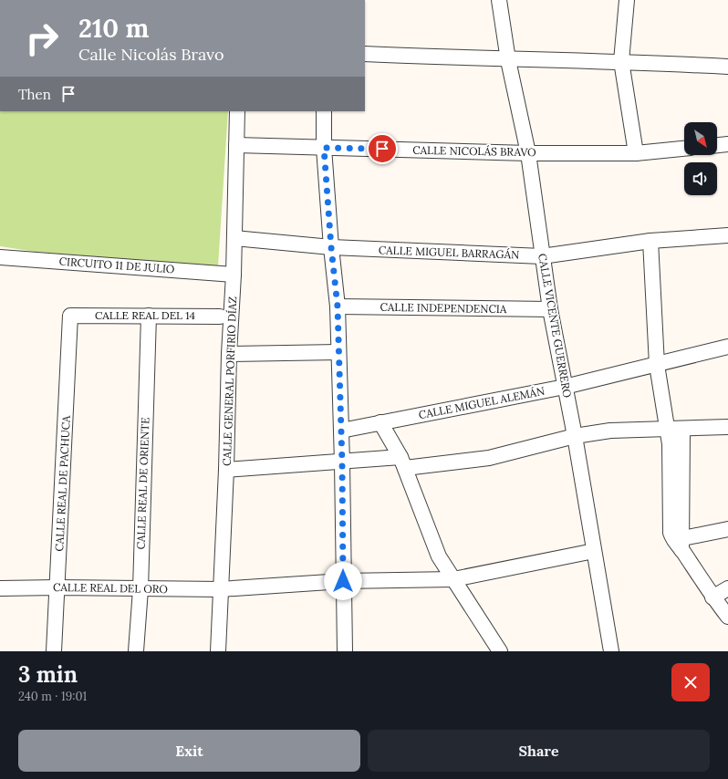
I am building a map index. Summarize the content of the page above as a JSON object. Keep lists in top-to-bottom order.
{
  "streets": {
    "street": [
      "CALLE NICOLÁS BRAVO",
      "CALLE MIGUEL BARRAGÁN",
      "CIRCUITO 11 DE JULIO",
      "CALLE INDEPENDENCIA",
      "CALLE REAL DEL 14",
      "CALLE VICENTE GUERRERO",
      "CALLE GENERAL PORFIRIO DÍAZ",
      "CALLE MIGUEL ALEMÁN",
      "CALLE REAL DE PACHUCA",
      "CALLE REAL DE ORIENTE",
      "CALLE REAL DEL ORO"
    ]
  },
  "crossings": [
    ["CALLE NICOLÁS BRAVO", "CALLE VICENTE GUERRERO"],
    ["CALLE NICOLÁS BRAVO", "CALLE GENERAL PORFIRIO DÍAZ"],
    ["CALLE MIGUEL BARRAGÁN", "CALLE VICENTE GUERRERO"],
    ["CALLE MIGUEL BARRAGÁN", "CALLE GENERAL PORFIRIO DÍAZ"],
    ["CIRCUITO 11 DE JULIO", "CALLE GENERAL PORFIRIO DÍAZ"],
    ["CALLE INDEPENDENCIA", "CALLE VICENTE GUERRERO"],
    ["CALLE REAL DEL 14", "CALLE REAL DE PACHUCA"],
    ["CALLE REAL DEL 14", "CALLE REAL DE ORIENTE"],
    ["CALLE VICENTE GUERRERO", "CALLE MIGUEL ALEMÁN"],
    ["CALLE VICENTE GUERRERO", "CALLE REAL DEL ORO"],
    ["CALLE GENERAL PORFIRIO DÍAZ", "CALLE REAL DEL ORO"],
    ["CALLE REAL DE PACHUCA", "CALLE REAL DEL ORO"],
    ["CALLE REAL DE ORIENTE", "CALLE REAL DEL ORO"]
  ],
  "north": "bottom right",
  "page": {
    "turn": ["210 m", "Calle Nicolás Bravo"],
    "then": "Then",
    "heading": ["3 min", "240 m · 19:01"],
    "buttons": ["Exit", "Share"]
  }
}
